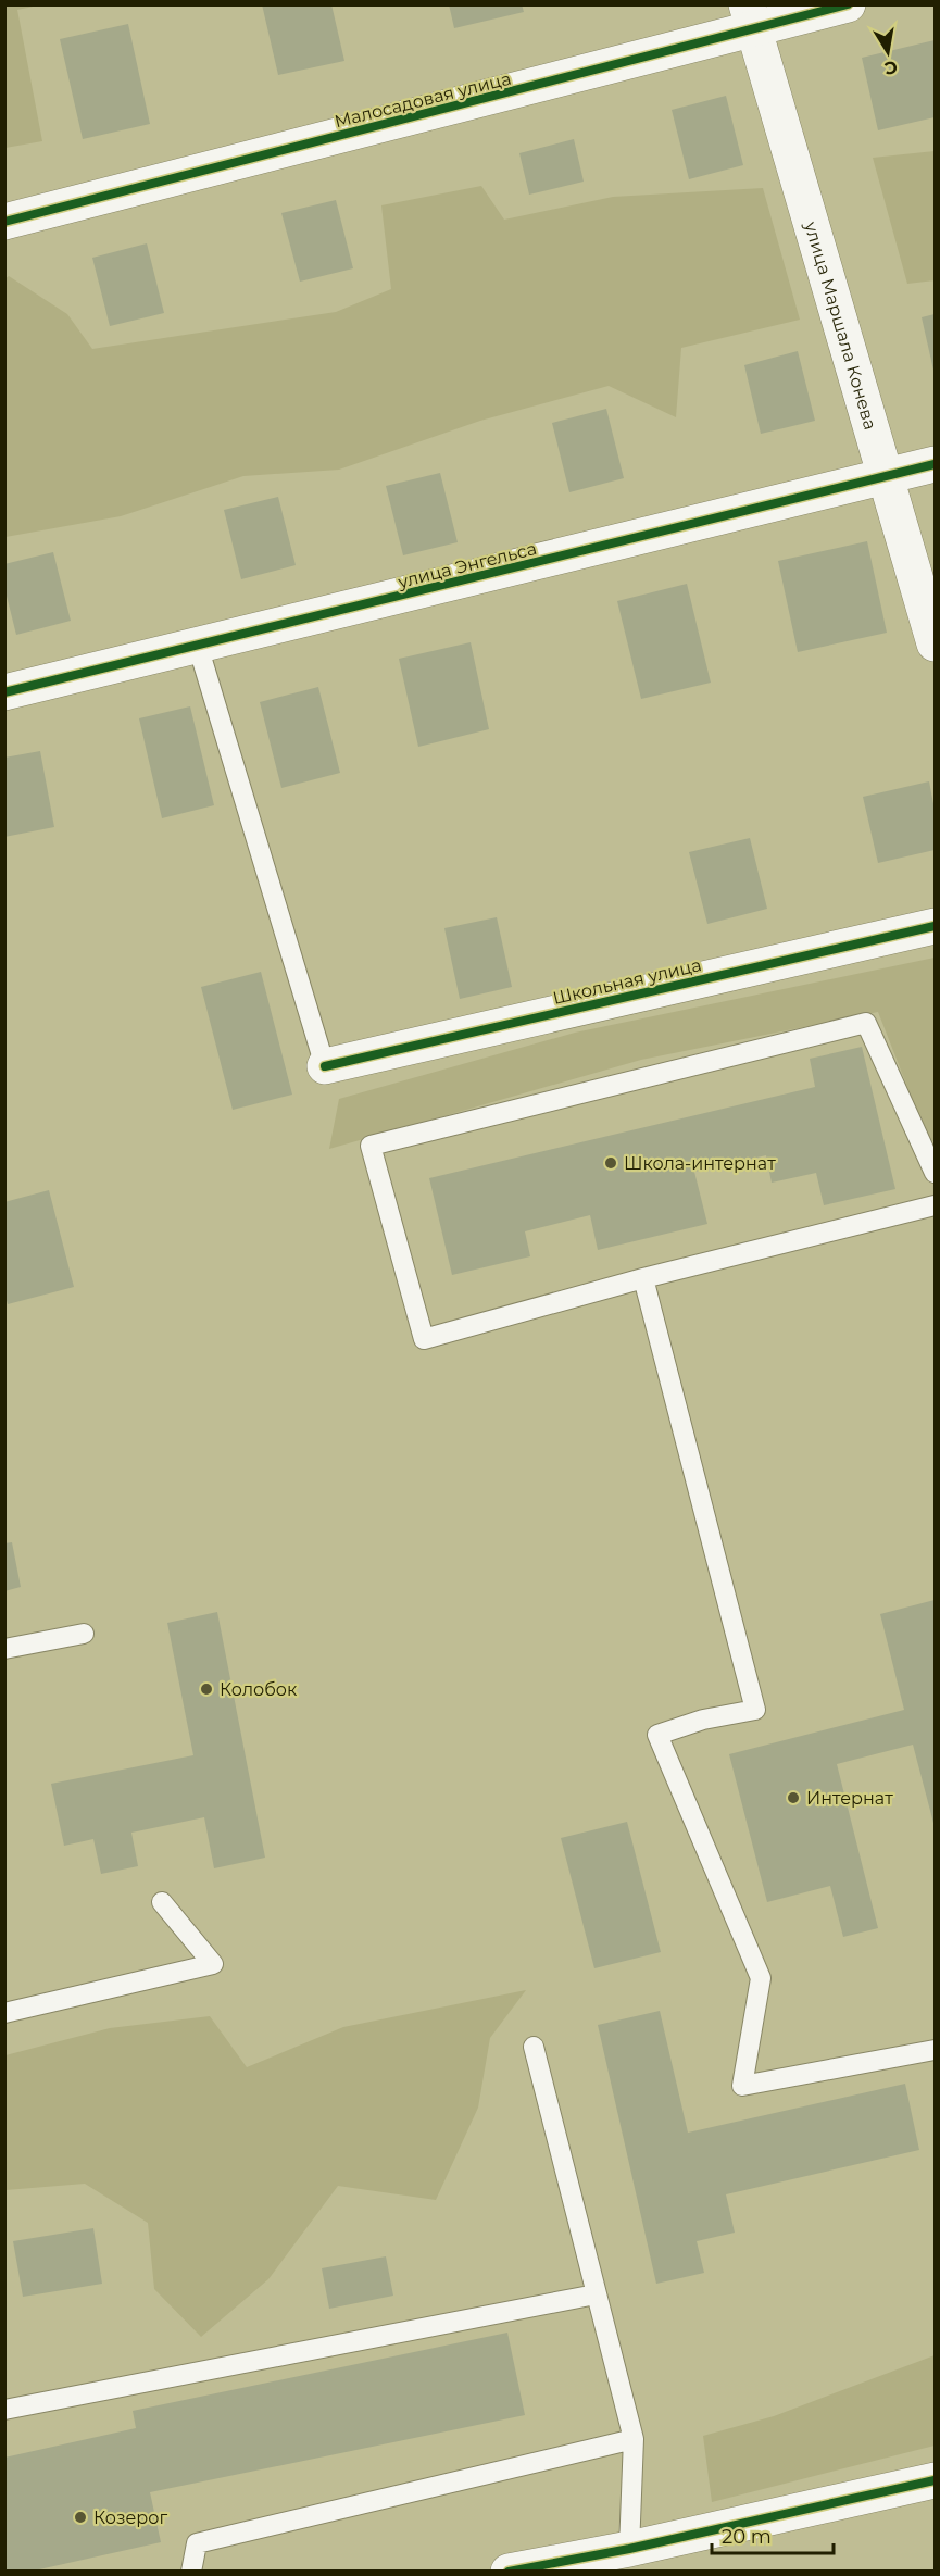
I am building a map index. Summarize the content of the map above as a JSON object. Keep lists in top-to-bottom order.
{
  "streets": {
    "street": [
      "Малосадовая улица",
      "улица Маршала Конева",
      "улица Энгельса",
      "Школьная улица"
    ]
  },
  "crossings": [
    ["Малосадовая улица", "улица Маршала Конева"],
    ["улица Маршала Конева", "улица Энгельса"]
  ],
  "places": [
    "Школа-интернат",
    "Колобок",
    "Интернат",
    "Козерог"
  ],
  "scale_bar": "20 m",
  "north": "bottom"
}
